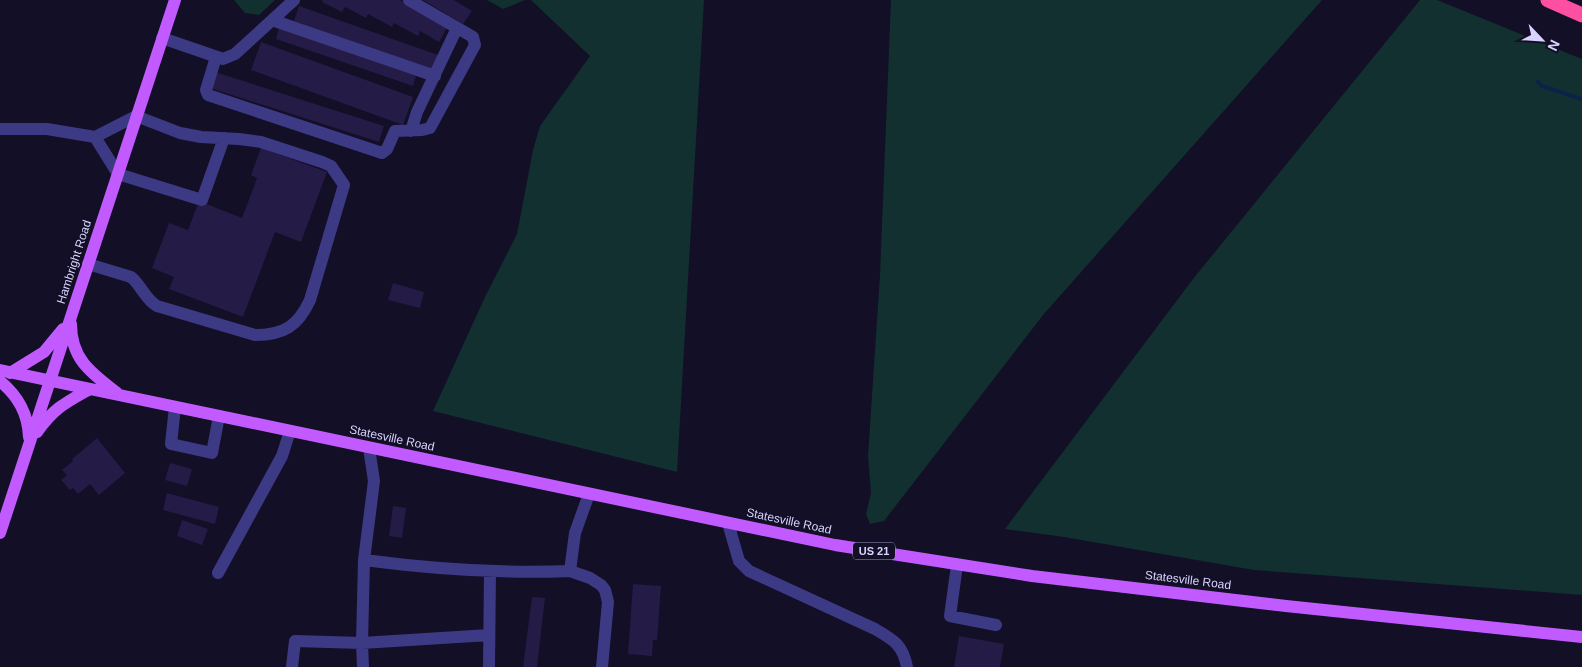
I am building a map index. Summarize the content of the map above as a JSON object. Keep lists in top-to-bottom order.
{
  "streets": {
    "main road": ["Hambright Road", "Statesville Road", "US 21"]
  },
  "crossings": [
    ["Hambright Road", "Statesville Road"]
  ],
  "north": "bottom right"
}
